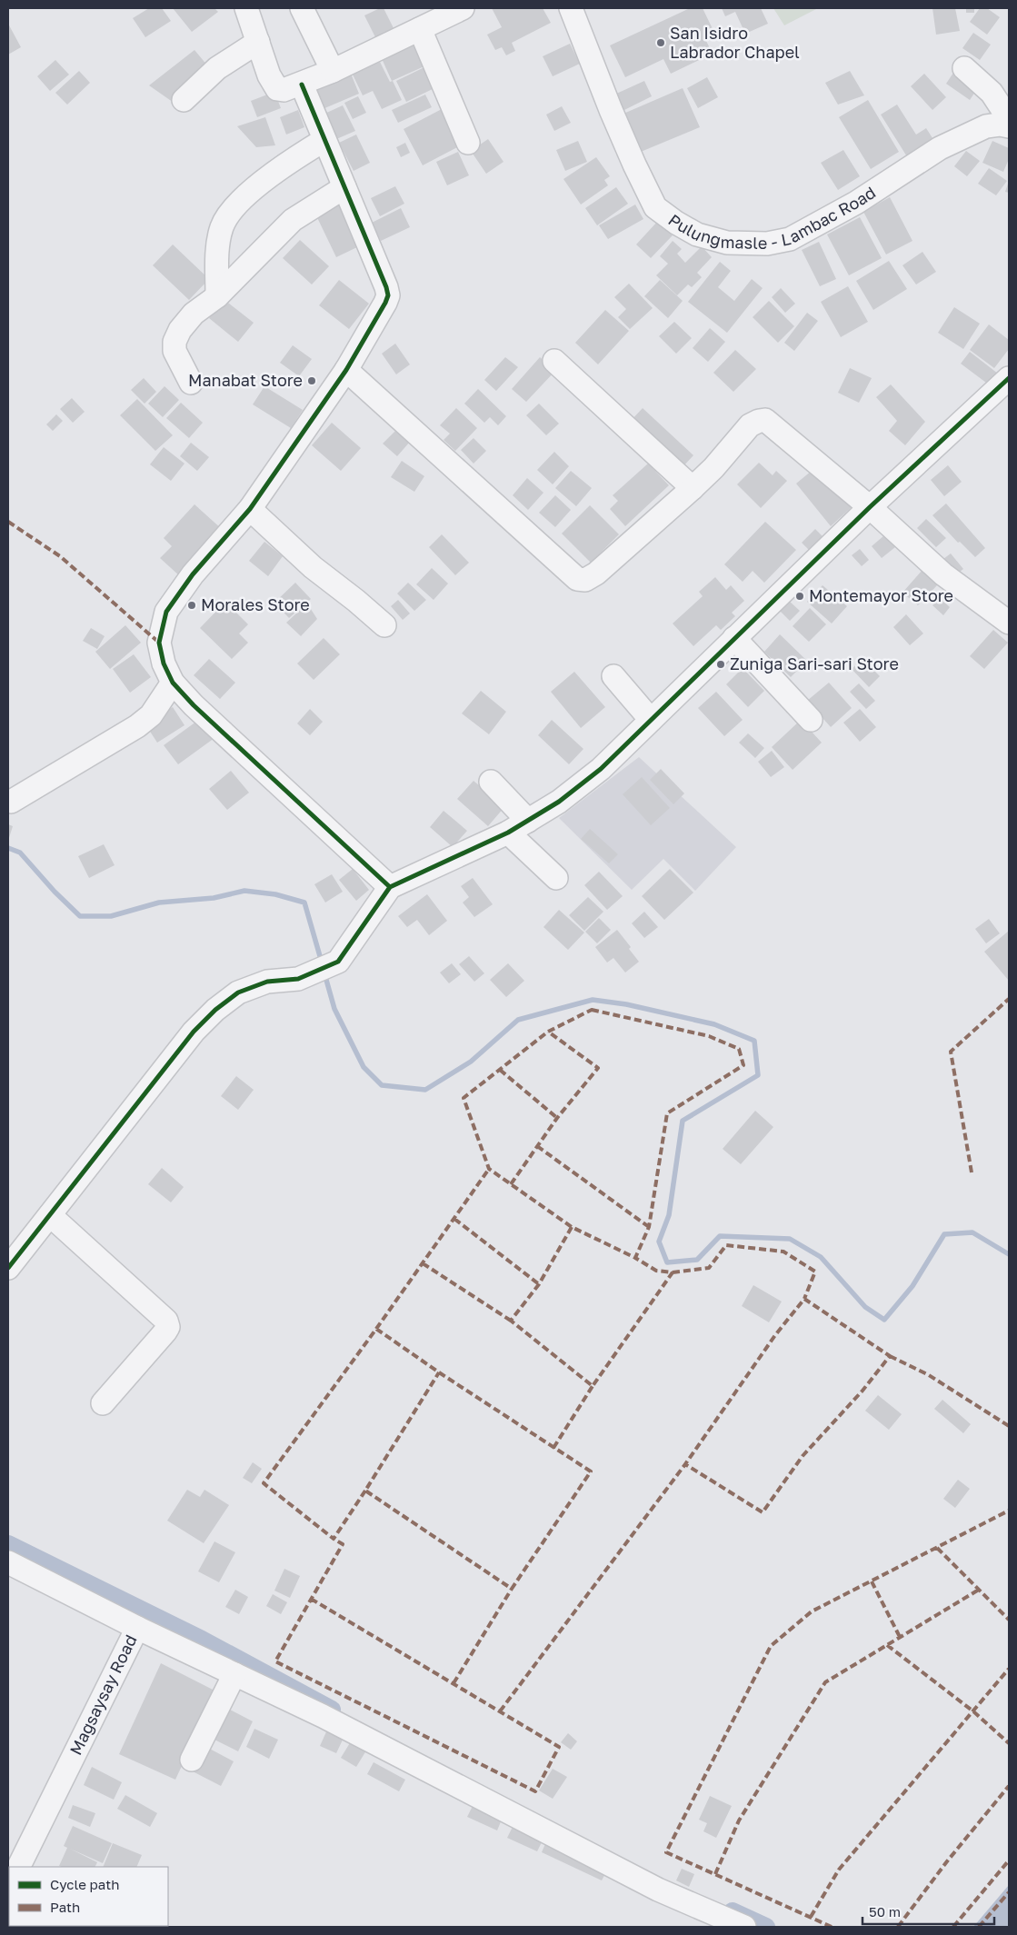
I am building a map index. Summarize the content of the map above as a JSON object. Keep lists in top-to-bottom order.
{
  "streets": {
    "street": ["Pulungmasle - Lambac Road", "Magsaysay Road"]
  },
  "places": [
    "San Isidro Labrador Chapel",
    "Manabat Store",
    "Montemayor Store",
    "Morales Store",
    "Zuniga Sari-sari Store"
  ],
  "legend": ["Cycle path", "Path"],
  "scale_bar": "50 m"
}
